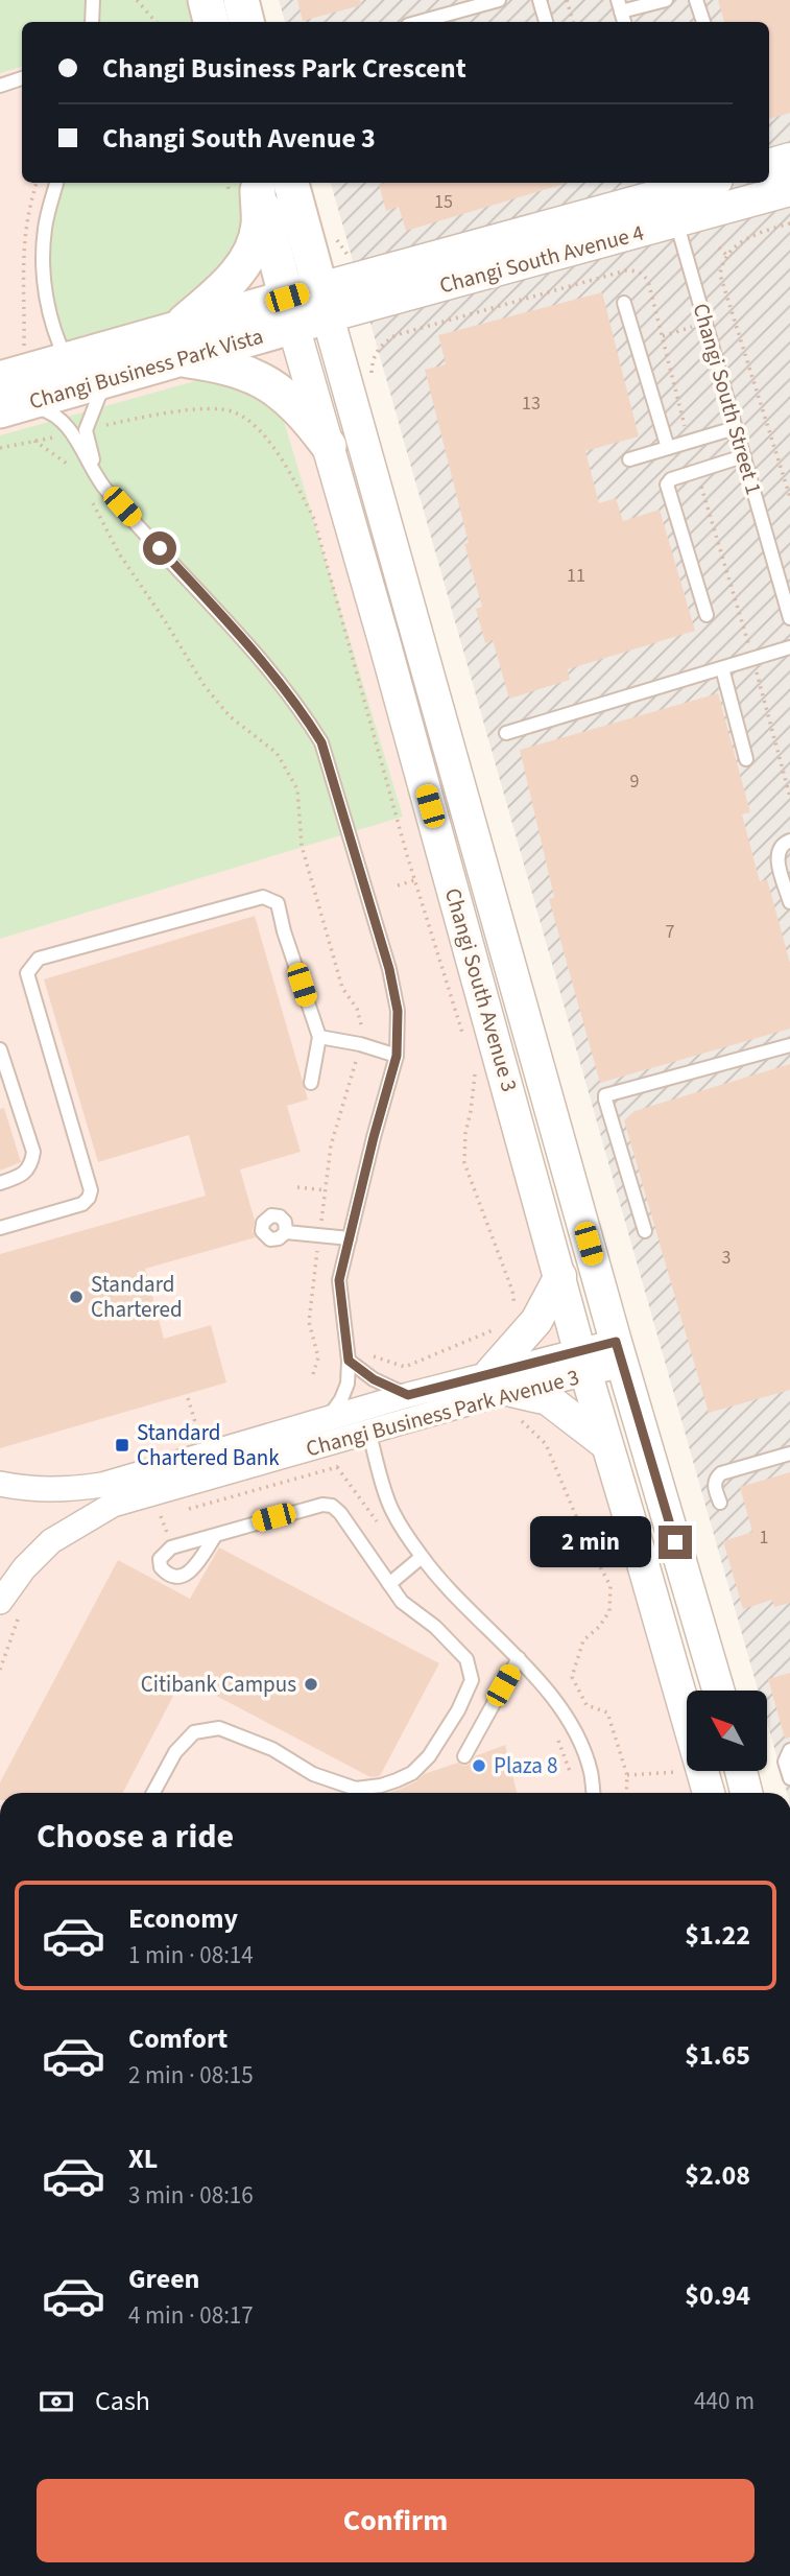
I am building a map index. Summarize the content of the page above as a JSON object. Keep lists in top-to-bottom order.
{
  "streets": {
    "main road": ["Changi South Avenue 4", "Changi Business Park Vista", "Changi South Avenue 3"],
    "street": ["Changi Business Park Avenue 3"],
    "lane": ["Changi South Street 1"]
  },
  "crossings": [
    ["Changi South Avenue 4", "Changi Business Park Vista"],
    ["Changi South Avenue 4", "Changi South Street 1"],
    ["Changi South Avenue 4", "Changi South Avenue 3"],
    ["Changi Business Park Vista", "Changi South Avenue 3"],
    ["Changi South Avenue 3", "Changi Business Park Avenue 3"]
  ],
  "places": {
    "other": ["Standard Chartered", "Citibank Campus", "Plaza 8"],
    "transit": ["Standard Chartered Bank"]
  },
  "house_numbers": [
    "15",
    "13",
    "11",
    "9",
    "7",
    "3",
    "1"
  ],
  "north": "top left",
  "page": {
    "banner": ["Changi Business Park Crescent", "Changi South Avenue 3"],
    "bubble": "2 min",
    "heading": "Choose a ride",
    "list": [
      {
        "name": "Economy",
        "note": "1 min · 08:14",
        "value": "$1.22"
      },
      {
        "name": "Comfort",
        "note": "2 min · 08:15",
        "value": "$1.65"
      },
      {
        "name": "XL",
        "note": "3 min · 08:16",
        "value": "$2.08"
      },
      {
        "name": "Green",
        "note": "4 min · 08:17",
        "value": "$0.94"
      }
    ],
    "pay": ["Cash", "440 m"],
    "buttons": "Confirm"
  }
}
